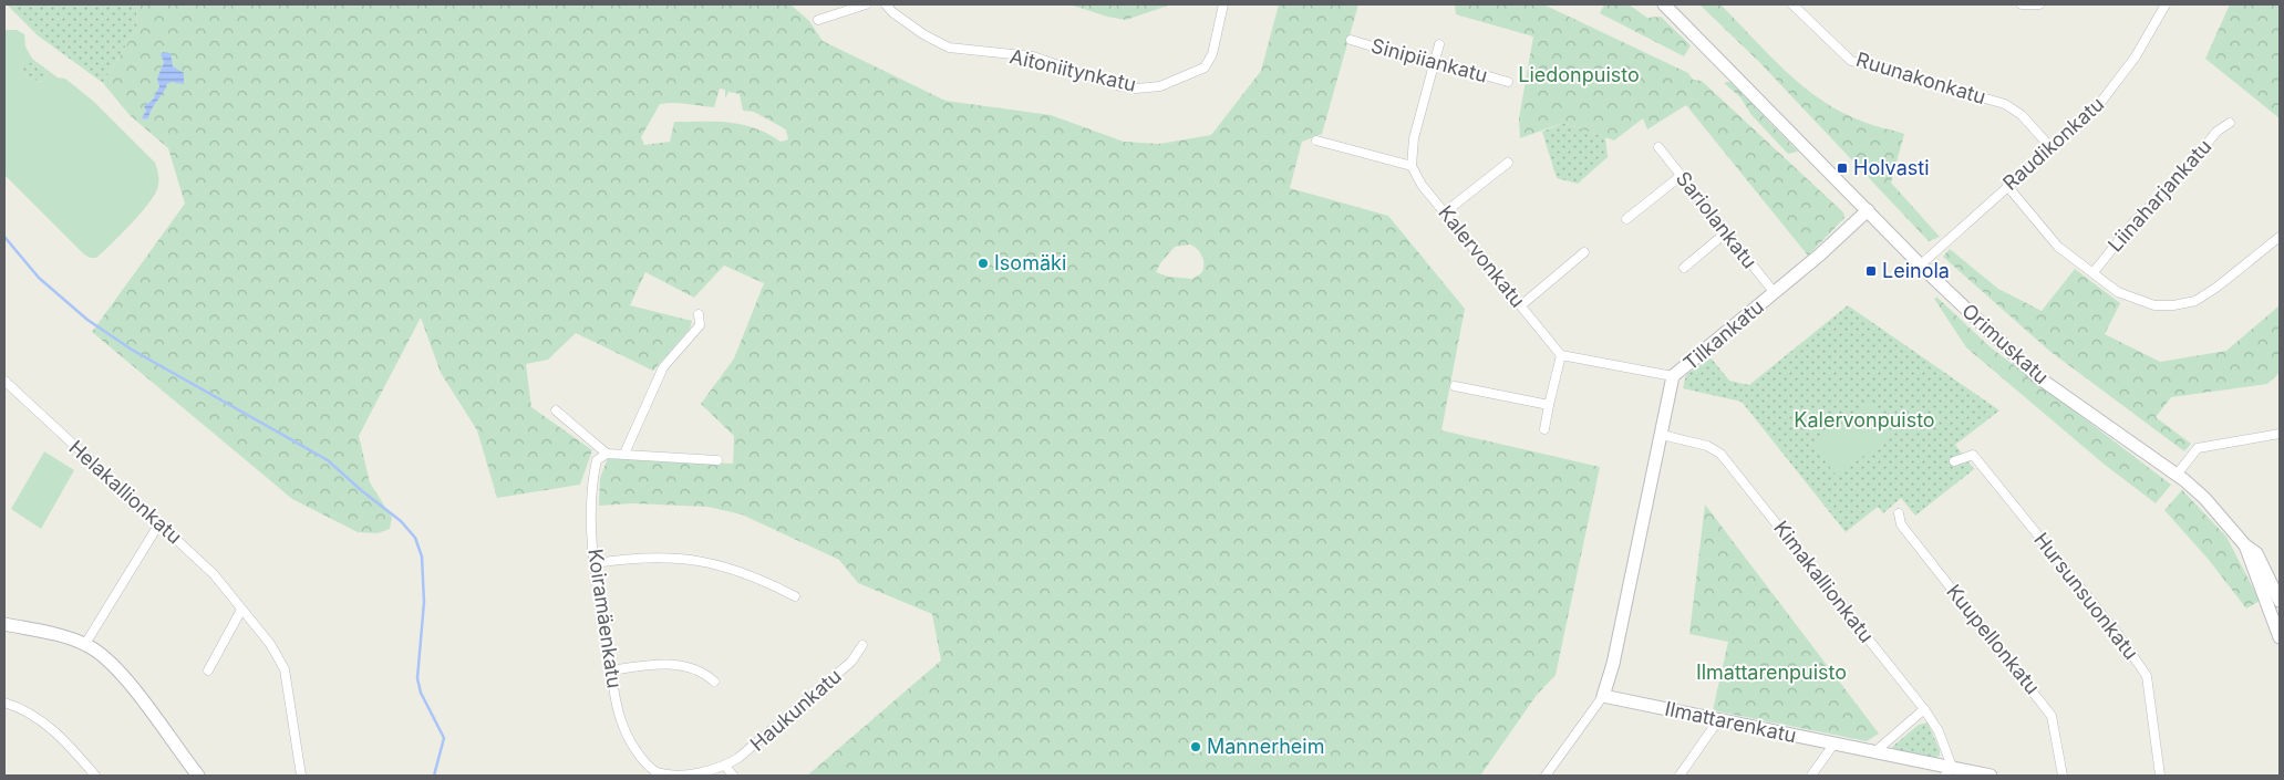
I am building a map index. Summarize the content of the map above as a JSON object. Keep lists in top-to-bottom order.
{
  "streets": {
    "street": [
      "Sinipiiankatu",
      "Aitoniitynkatu",
      "Ruunakonkatu",
      "Raudikonkatu",
      "Liinaharjankatu",
      "Sariolankatu",
      "Kalervonkatu",
      "Tilkankatu",
      "Orimuskatu",
      "Helakallionkatu",
      "Kimakallionkatu",
      "Hursunsuonkatu",
      "Koiramäenkatu",
      "Kuupellonkatu",
      "Haukunkatu",
      "Ilmattarenkatu"
    ]
  },
  "crossings": [
    ["Ruunakonkatu", "Raudikonkatu"],
    ["Raudikonkatu", "Orimuskatu"],
    ["Sariolankatu", "Tilkankatu"],
    ["Tilkankatu", "Orimuskatu"],
    ["Tilkankatu", "Kimakallionkatu"],
    ["Tilkankatu", "Ilmattarenkatu"],
    ["Kimakallionkatu", "Ilmattarenkatu"],
    ["Koiramäenkatu", "Haukunkatu"]
  ],
  "parks": ["Liedonpuisto", "Kalervonpuisto", "Ilmattarenpuisto"],
  "places": {
    "transit": ["Holvasti", "Leinola"],
    "other": ["Isomäki", "Mannerheim"]
  }
}
